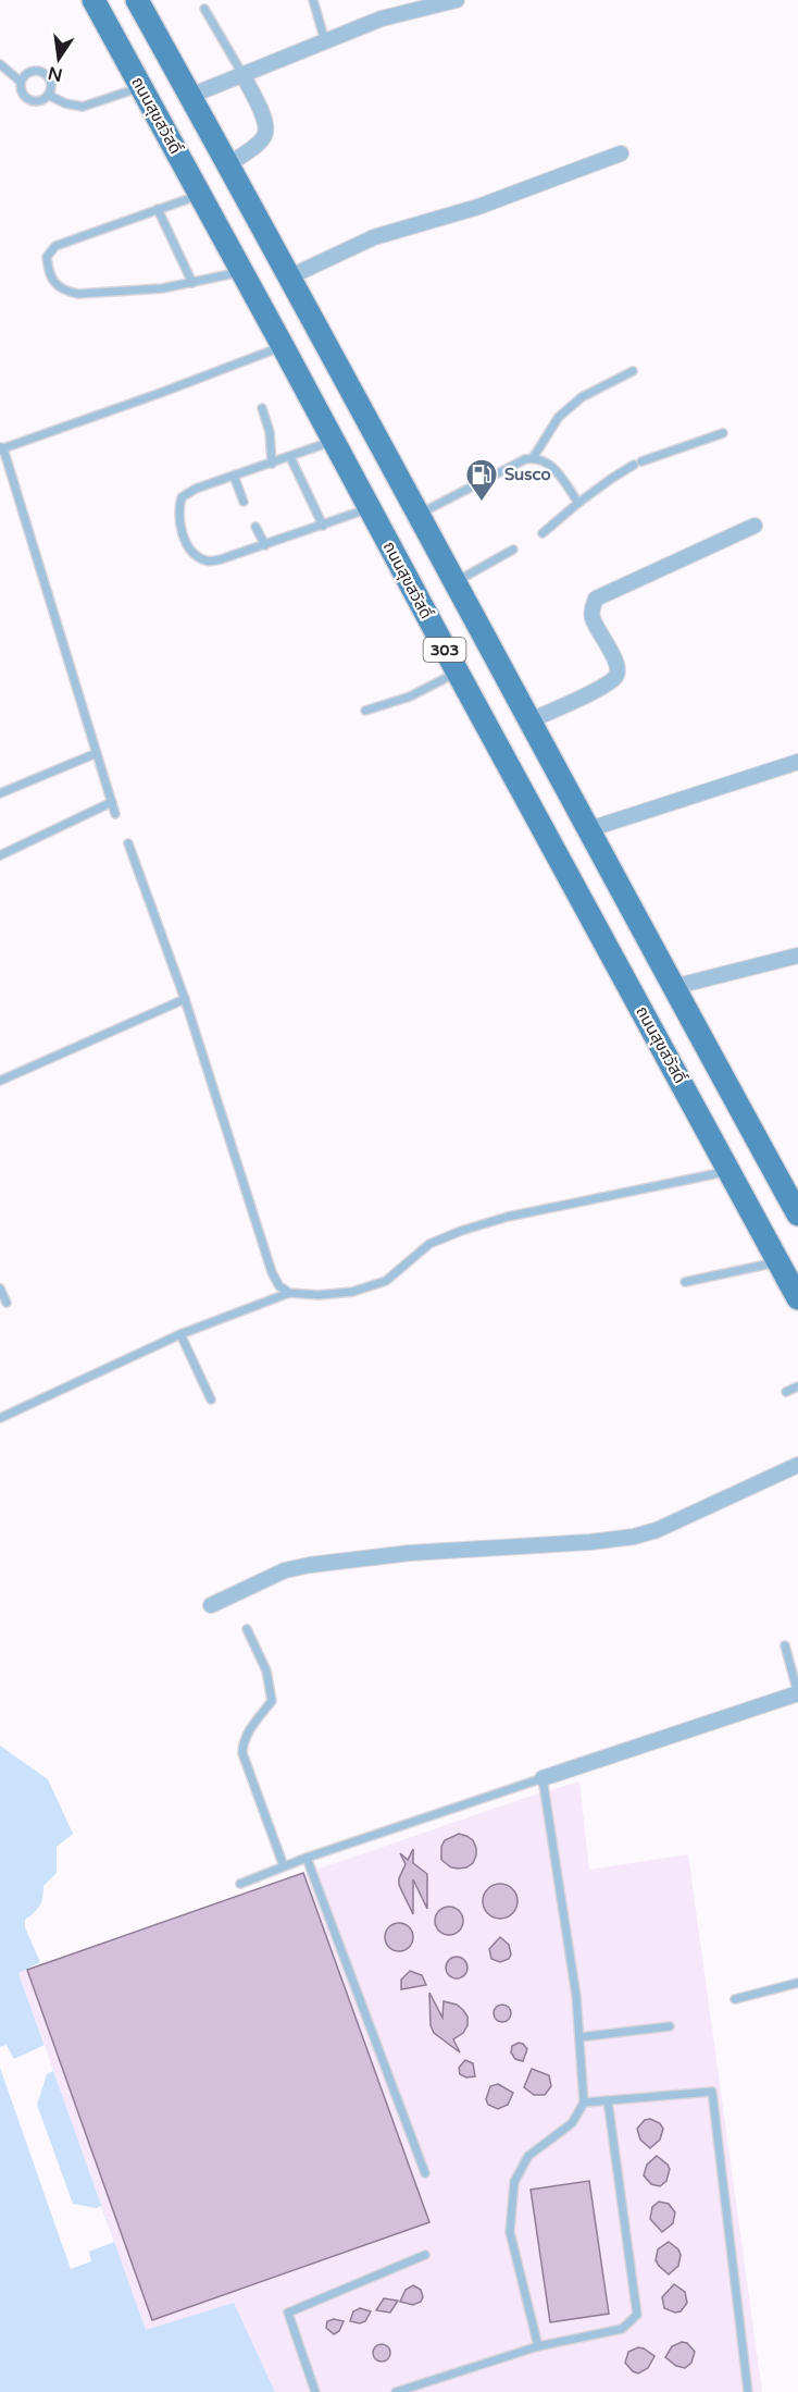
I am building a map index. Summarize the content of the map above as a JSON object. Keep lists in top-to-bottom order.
{
  "streets": {
    "main road": ["ถนนสุขสวัสดิ์", "303"]
  },
  "places": {
    "fuel station": ["Susco"]
  },
  "north": "bottom"
}
